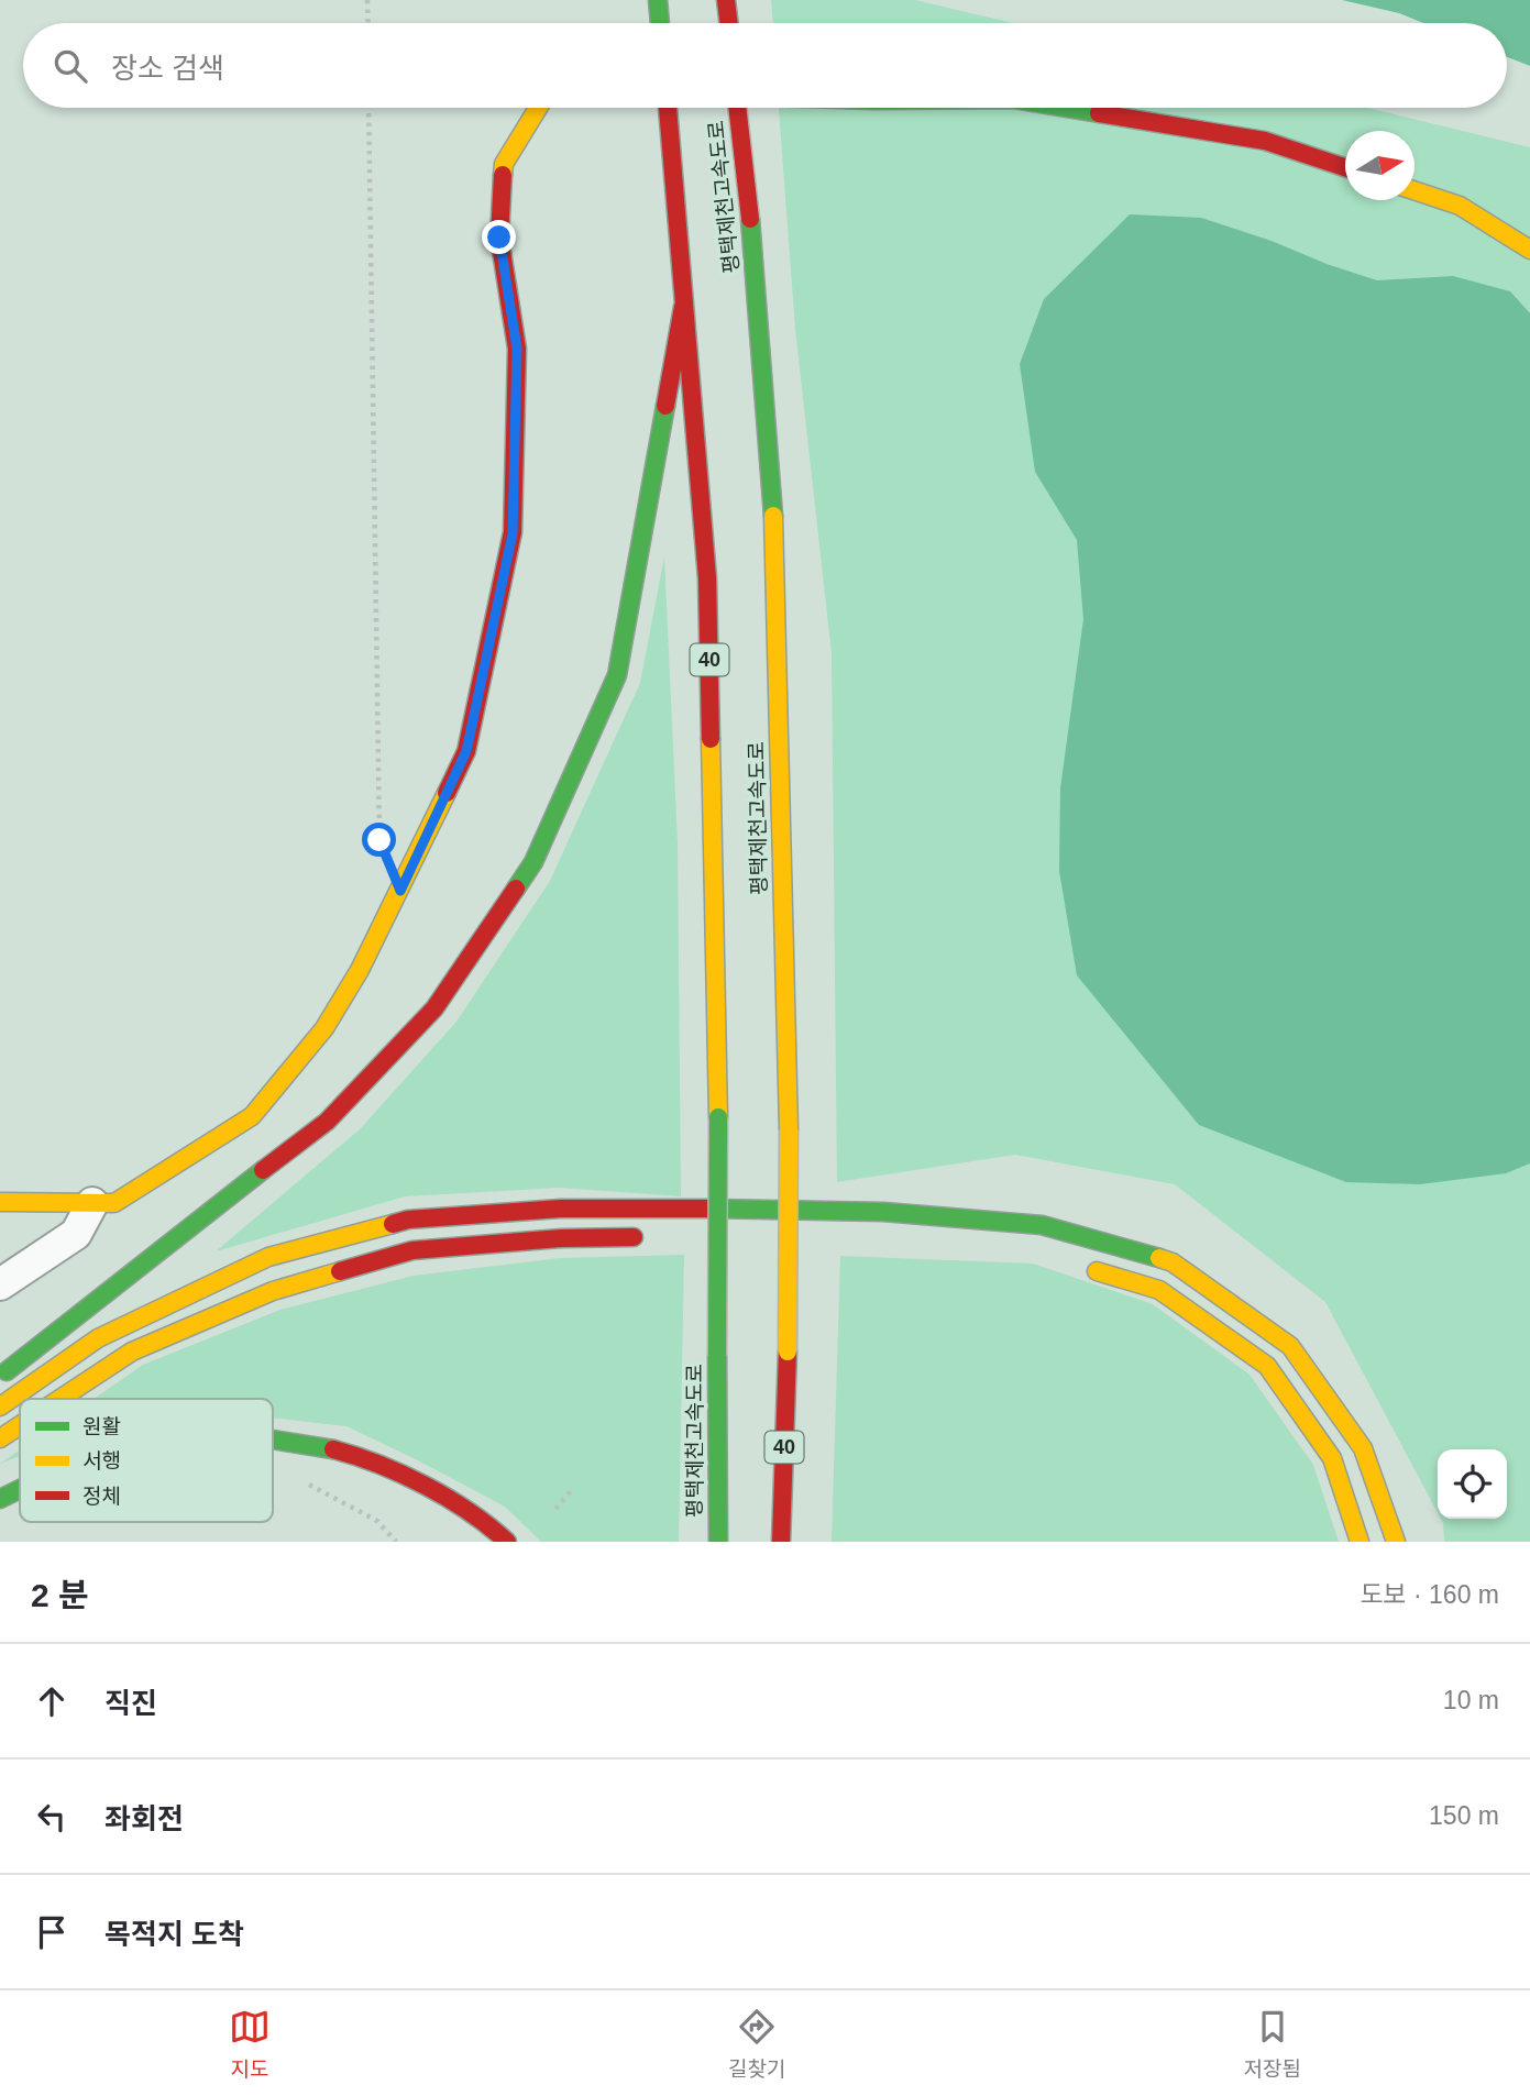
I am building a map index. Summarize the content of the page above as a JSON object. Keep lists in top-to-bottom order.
{
  "streets": {
    "main road": ["평택제천고속도로", "40"]
  },
  "legend": ["원활", "서행", "정체"],
  "north": "right",
  "page": {
    "search": "장소 검색",
    "heading": ["2 분", "도보 · 160 m"],
    "list": [
      ["직진", "10 m"],
      ["좌회전", "150 m"],
      "목적지 도착"
    ],
    "nav": ["지도", "길찾기", "저장됨"]
  }
}
